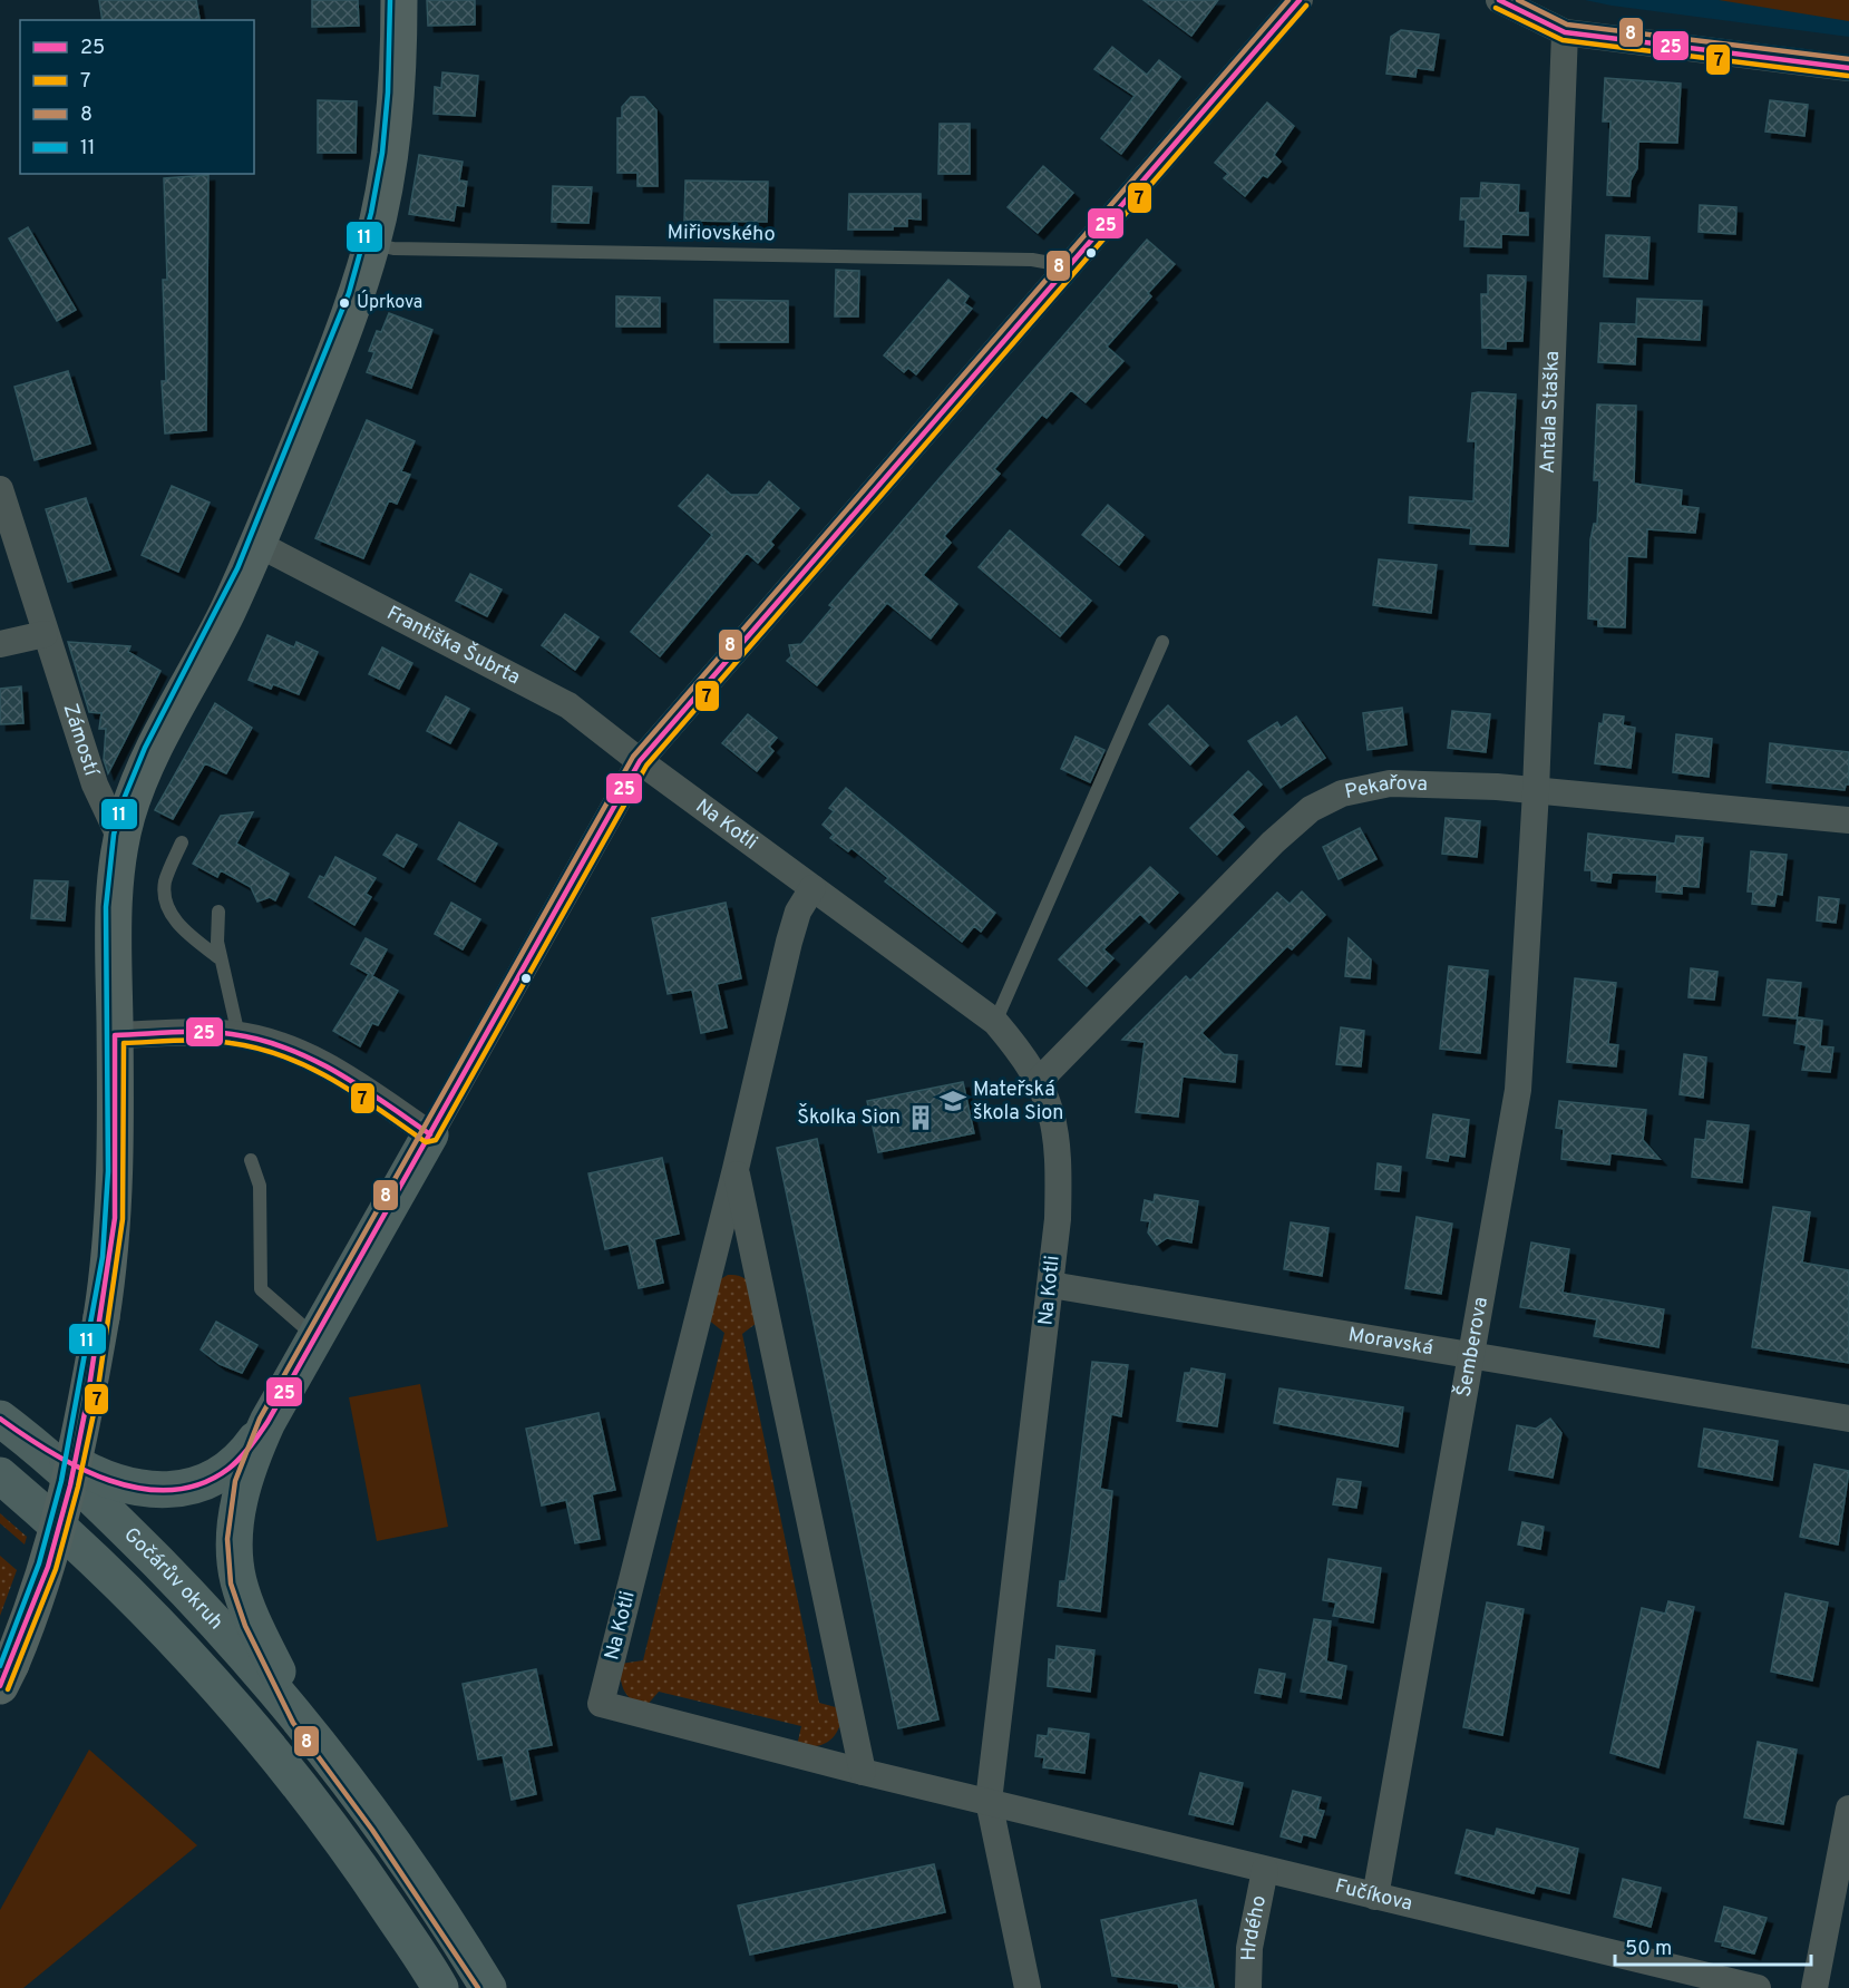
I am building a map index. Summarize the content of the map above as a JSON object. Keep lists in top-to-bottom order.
{
  "streets": {
    "main road": ["Gočárův okruh"],
    "street": [
      "Antala Staška",
      "Františka Šubrta",
      "Zámostí",
      "Pekařova",
      "Na Kotli",
      "Moravská",
      "Šemberova",
      "Fučíkova",
      "Hrdého"
    ],
    "lane": ["Miřiovského"]
  },
  "crossings": [
    ["Antala Staška", "Pekařova"],
    ["Antala Staška", "Šemberova"],
    ["Františka Šubrta", "Na Kotli"],
    ["Pekařova", "Na Kotli"],
    ["Pekařova", "Šemberova"],
    ["Na Kotli", "Moravská"],
    ["Na Kotli", "Fučíkova"],
    ["Moravská", "Šemberova"],
    ["Šemberova", "Fučíkova"],
    ["Fučíkova", "Hrdého"]
  ],
  "places": {
    "other": ["Úprkova"],
    "school or university": ["Mateřská škola Sion"],
    "building": ["Školka Sion"]
  },
  "lines": [
    "transit line 25",
    "transit line 8",
    "transit line 11",
    "transit line 7"
  ],
  "legend": [
    "25",
    "7",
    "8",
    "11"
  ],
  "scale_bar": "50 m"
}
